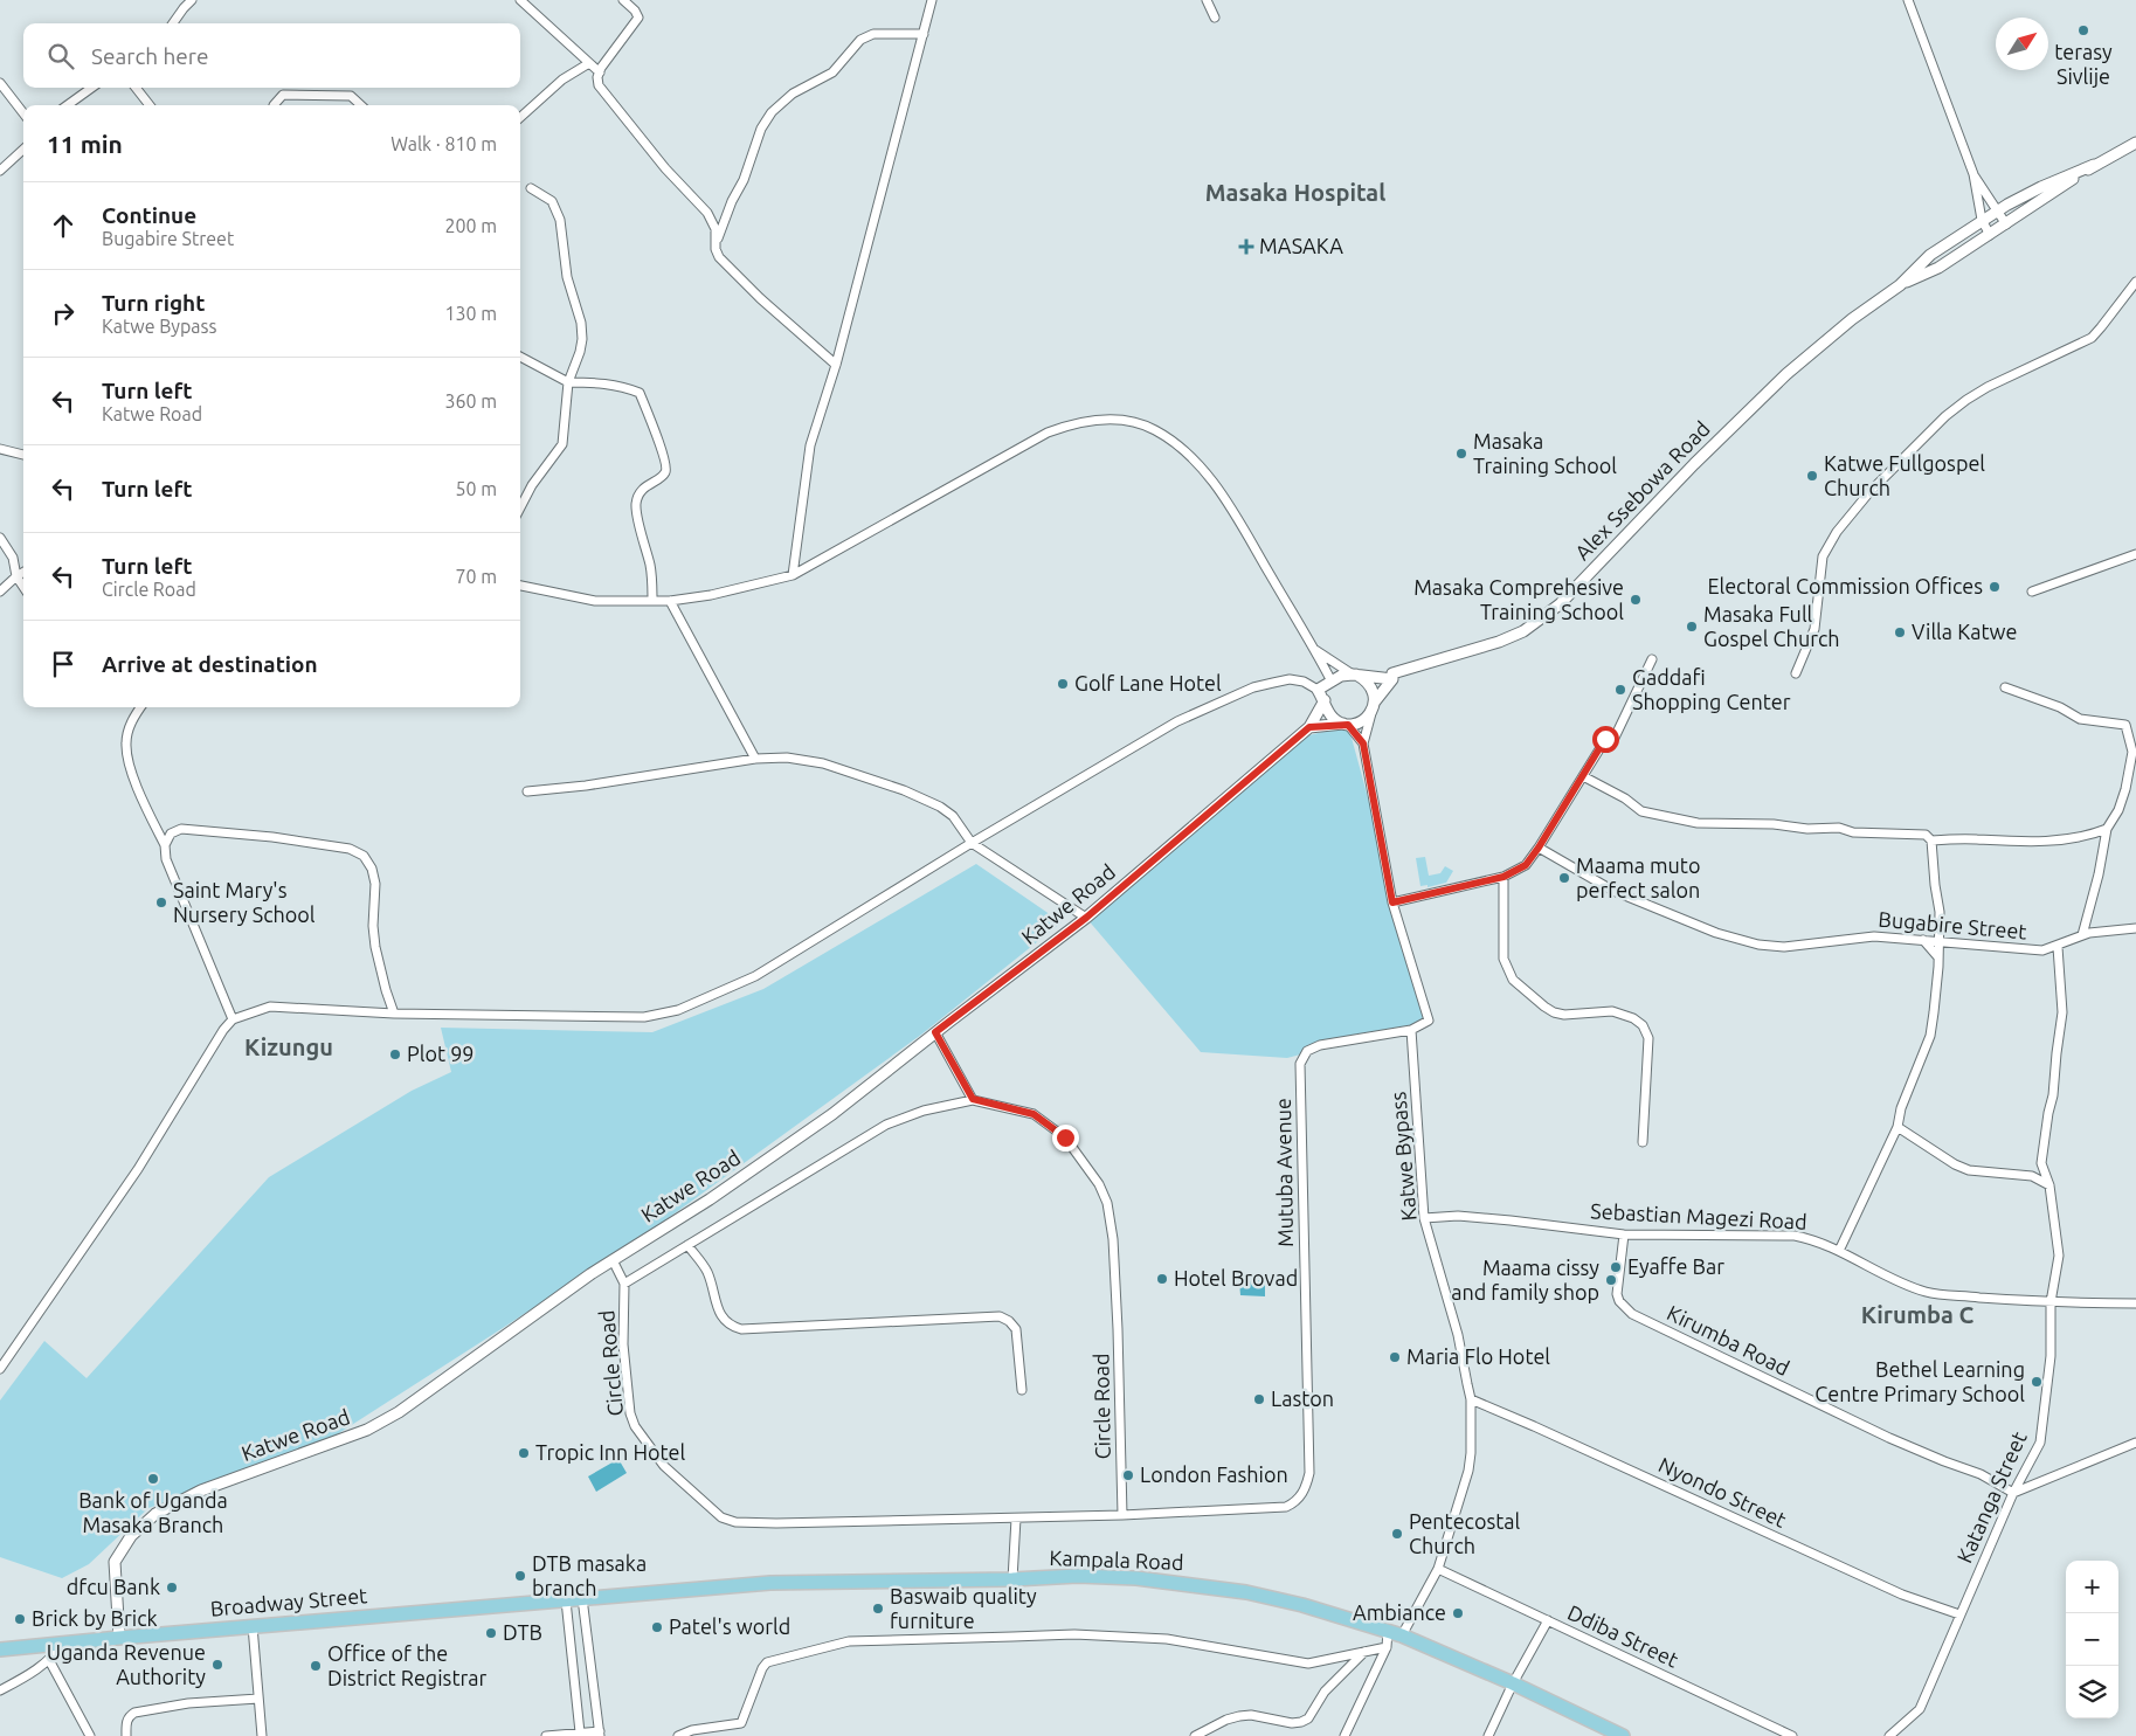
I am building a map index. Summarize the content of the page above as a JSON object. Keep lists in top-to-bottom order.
{
  "streets": {
    "main road": ["Kampala Road", "Broadway Street"],
    "street": [
      "Alex Ssebowa Road",
      "Katwe Road",
      "Bugabire Street",
      "Katwe Bypass",
      "Mutuba Avenue",
      "Sebastian Magezi Road",
      "Kirumba Road",
      "Circle Road",
      "Nyondo Street",
      "Katanga Street",
      "Ddiba Street"
    ]
  },
  "crossings": [
    ["Katwe Road", "Circle Road"],
    ["Katwe Road", "Broadway Street"],
    ["Bugabire Street", "Katanga Street"],
    ["Katwe Bypass", "Mutuba Avenue"],
    ["Katwe Bypass", "Sebastian Magezi Road"],
    ["Katwe Bypass", "Nyondo Street"],
    ["Katwe Bypass", "Kampala Road"],
    ["Katwe Bypass", "Ddiba Street"],
    ["Mutuba Avenue", "Circle Road"],
    ["Sebastian Magezi Road", "Kirumba Road"],
    ["Sebastian Magezi Road", "Katanga Street"],
    ["Kirumba Road", "Katanga Street"],
    ["Nyondo Street", "Katanga Street"],
    ["Kampala Road", "Broadway Street"]
  ],
  "districts": ["Masaka Hospital", "Kizungu", "Kirumba C"],
  "places": {
    "other": [
      "terasy Sivlije",
      "Masaka Training School",
      "Katwe Fullgospel Church",
      "Electoral Commission Offices",
      "Masaka Comprehesive Training School",
      "Masaka Full Gospel Church",
      "Villa Katwe",
      "Golf Lane Hotel",
      "Gaddafi Shopping Center",
      "Maama muto perfect salon",
      "Saint Mary's Nursery School",
      "Plot 99",
      "Eyaffe Bar",
      "Hotel Brovad",
      "Maama cissy and family shop",
      "Maria Flo Hotel",
      "Bethel Learning Centre Primary School",
      "Laston",
      "Tropic Inn Hotel",
      "London Fashion",
      "Bank of Uganda Masaka Branch",
      "Pentecostal Church",
      "DTB masaka branch",
      "dfcu Bank",
      "Baswaib quality furniture",
      "Ambiance",
      "Brick by Brick",
      "Patel's world",
      "DTB",
      "Uganda Revenue Authority",
      "Office of the District Registrar"
    ],
    "health": ["MASAKA"]
  },
  "north": "top right",
  "page": {
    "search": "Search here",
    "heading": ["11 min", "Walk · 810 m"],
    "list": [
      ["Continue", "Bugabire Street", "200 m"],
      ["Turn right", "Katwe Bypass", "130 m"],
      ["Turn left", "Katwe Road", "360 m"],
      ["Turn left", "50 m"],
      ["Turn left", "Circle Road", "70 m"],
      "Arrive at destination"
    ],
    "map_buttons": ["+", "−"]
  }
}
